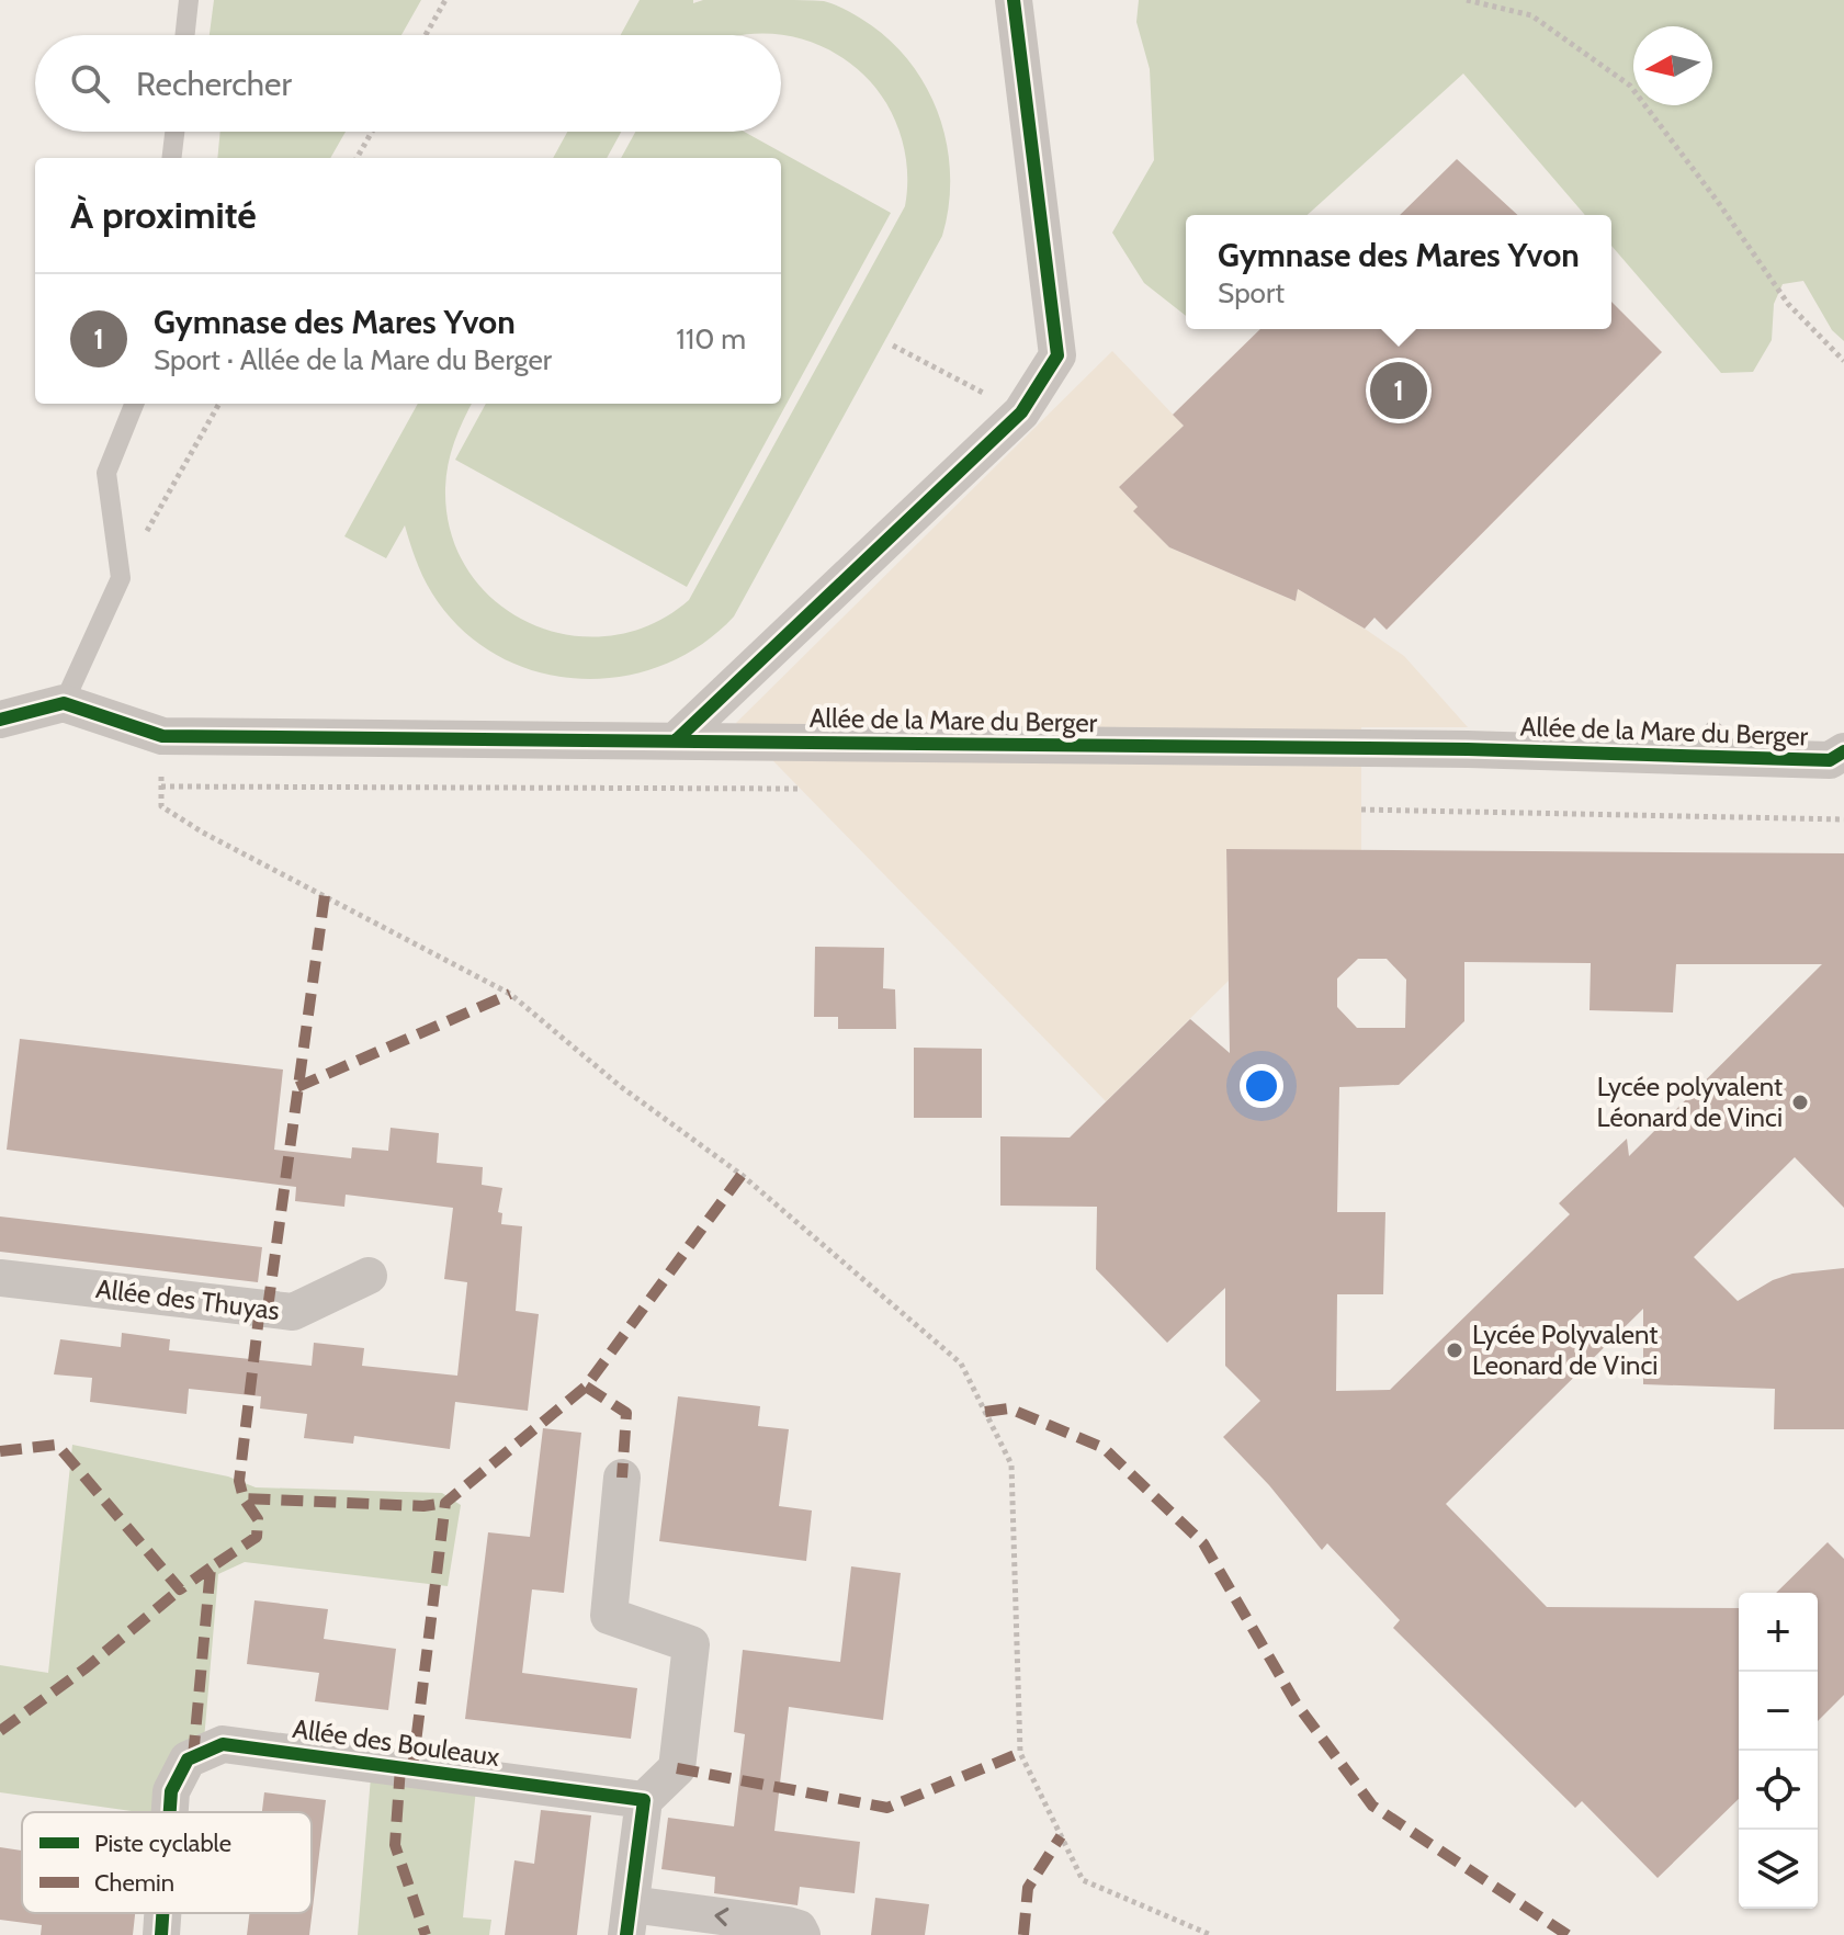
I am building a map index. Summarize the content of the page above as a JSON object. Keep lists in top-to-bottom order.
{
  "streets": {
    "street": ["Allée de la Mare du Berger", "Allée des Thuyas", "Allée des Bouleaux"]
  },
  "places": ["Lycée polyvalent Léonard de Vinci", "Lycée Polyvalent Leonard de Vinci"],
  "legend": ["Piste cyclable", "Chemin"],
  "north": "left",
  "page": {
    "search": "Rechercher",
    "heading": "À proximité",
    "popup": ["Gymnase des Mares Yvon", "Sport"],
    "list": [
      {
        "mark": "1",
        "name": "Gymnase des Mares Yvon",
        "note": "Sport · Allée de la Mare du Berger",
        "value": "110 m"
      }
    ],
    "pins": "1",
    "map_buttons": ["+", "−"]
  }
}
